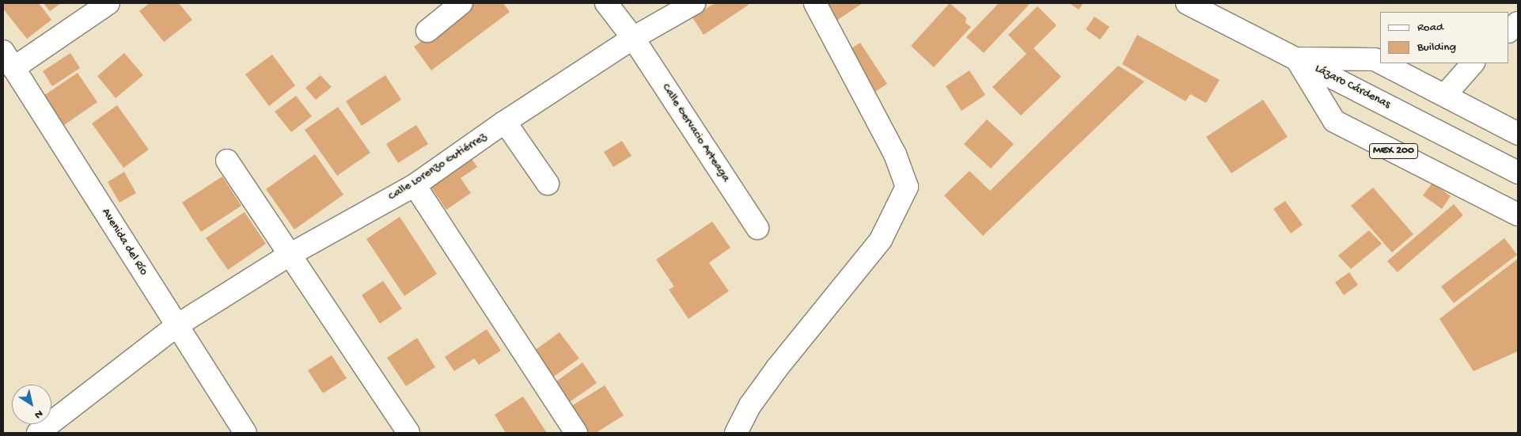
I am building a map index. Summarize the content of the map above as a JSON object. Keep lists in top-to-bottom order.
{
  "streets": {
    "street": [
      "Lázaro Cárdenas",
      "Calle Gervacio Arteaga",
      "MEX 200",
      "Calle Lorenzo Gutiérrez",
      "Avenida del Río"
    ]
  },
  "crossings": [
    ["Lázaro Cárdenas", "MEX 200"],
    ["Calle Gervacio Arteaga", "Calle Lorenzo Gutiérrez"],
    ["Calle Lorenzo Gutiérrez", "Avenida del Río"]
  ],
  "legend": ["Road", "Building"],
  "north": "bottom right"
}
